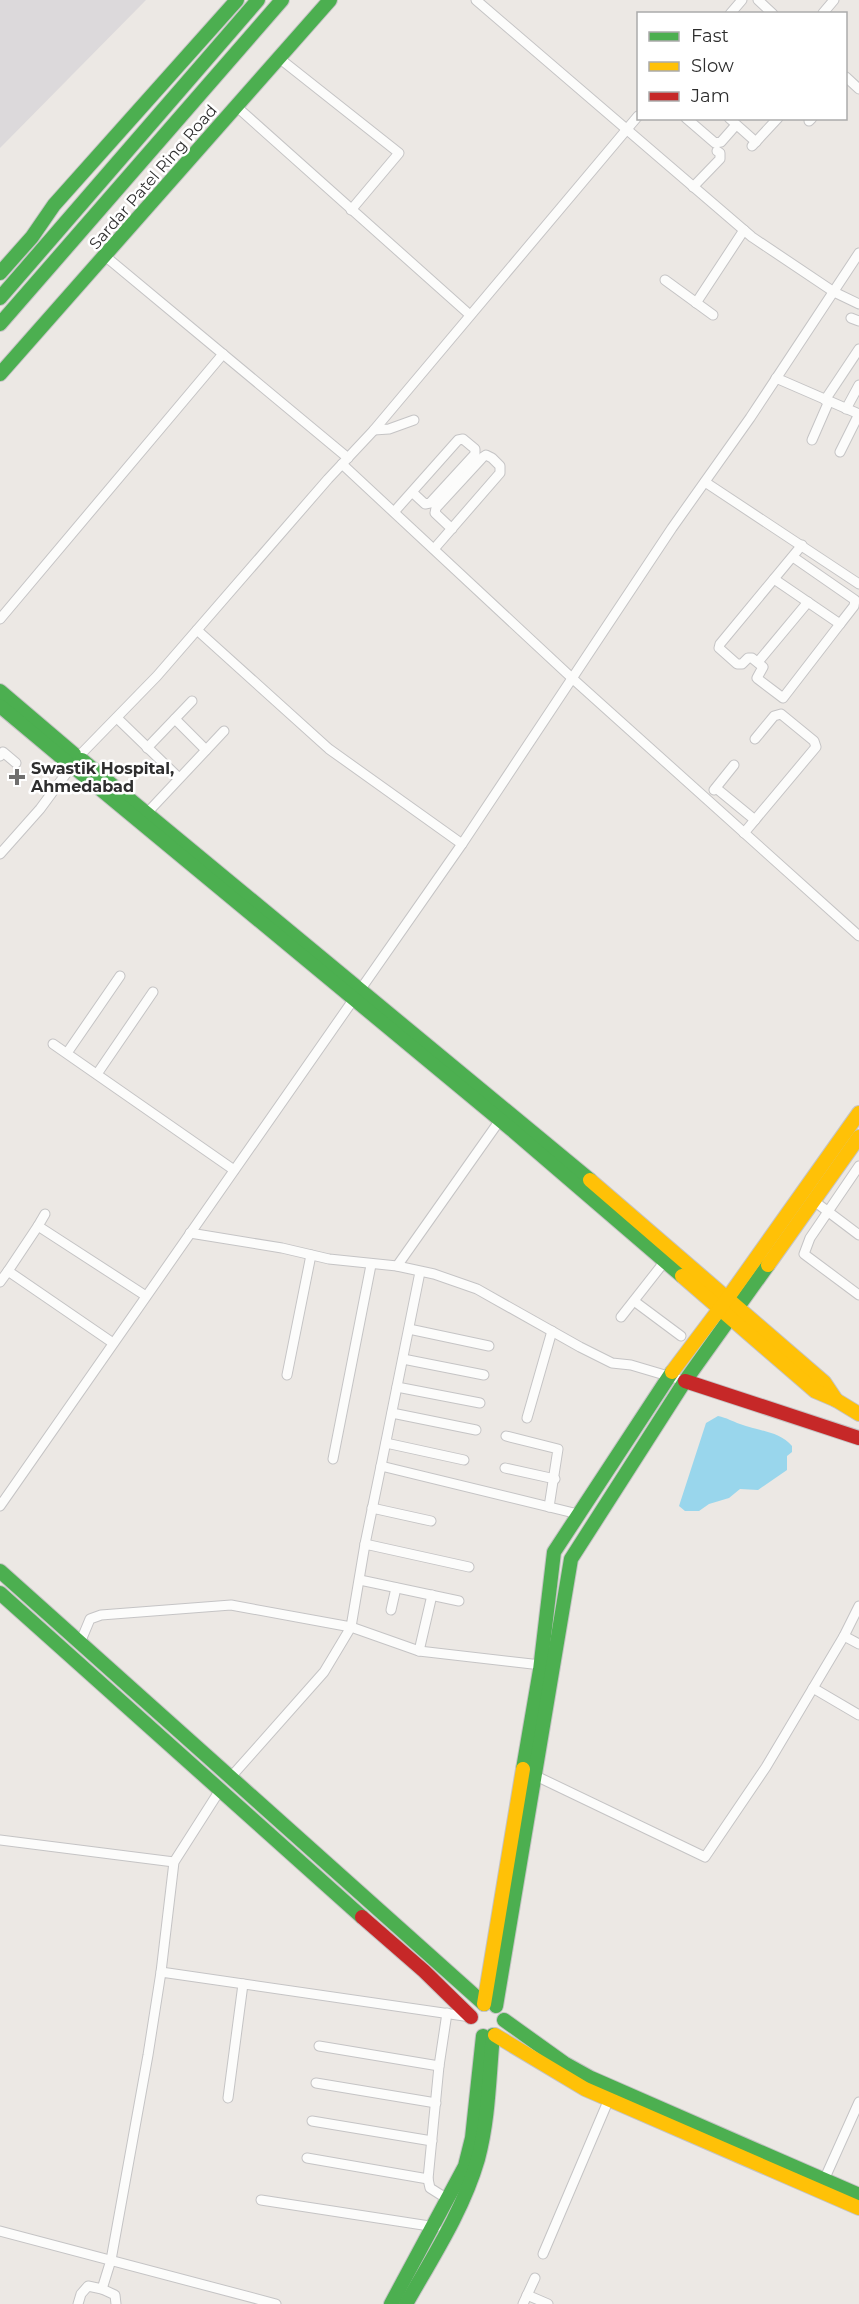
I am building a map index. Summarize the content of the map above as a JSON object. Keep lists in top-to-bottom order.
{
  "streets": {
    "main road": ["Sardar Patel Ring Road"]
  },
  "places": {
    "health": ["Swastik Hospital, Ahmedabad"]
  },
  "legend": ["Fast", "Slow", "Jam"]
}
